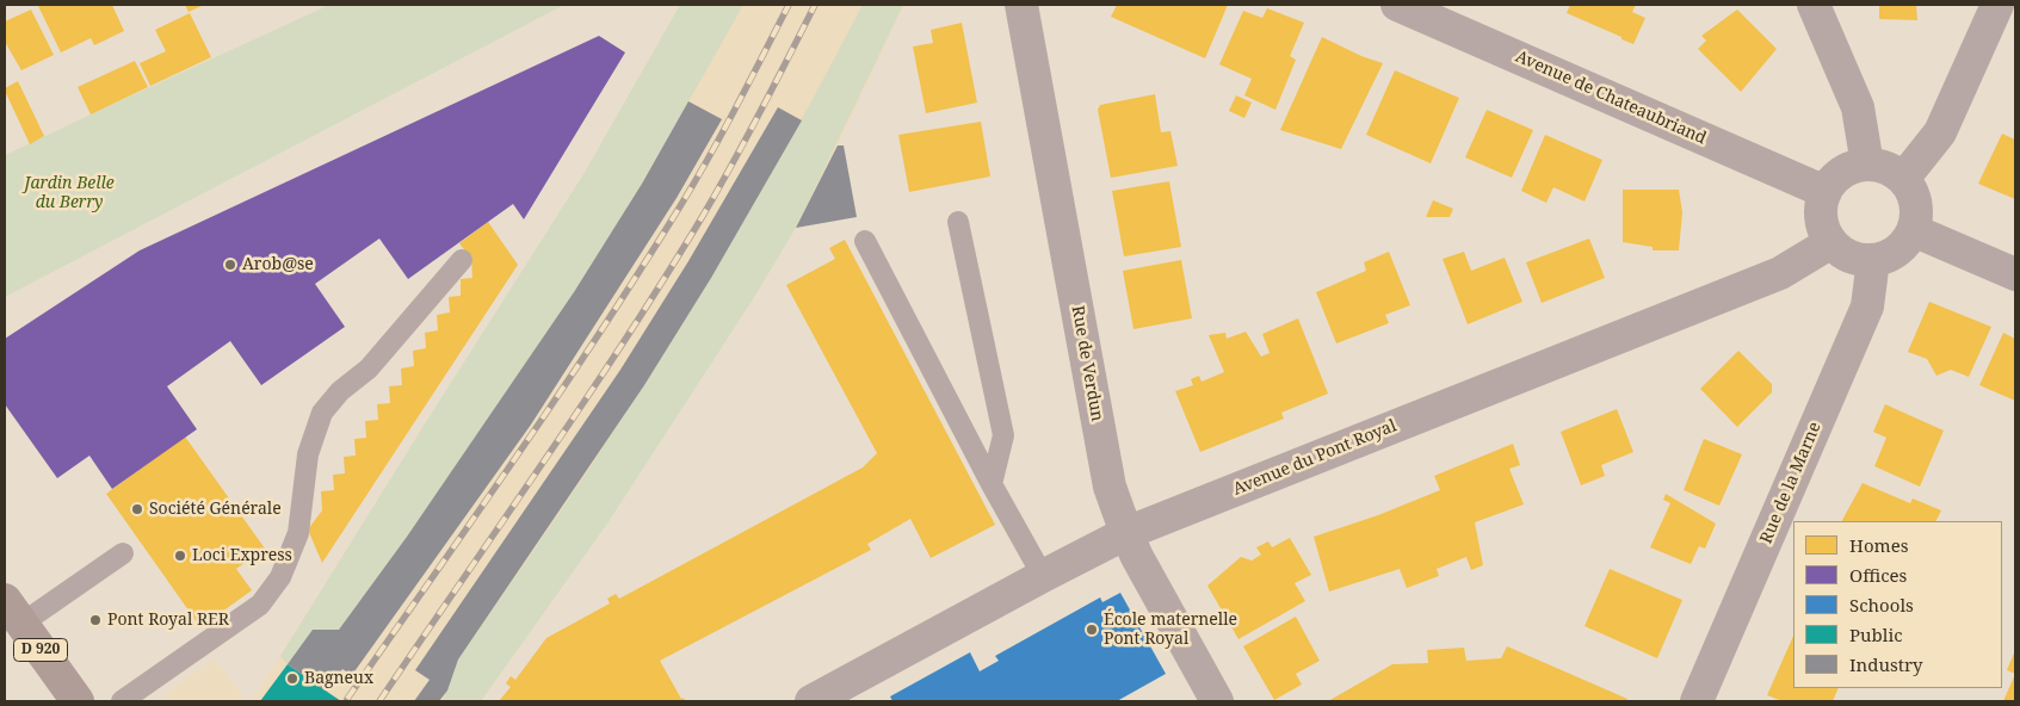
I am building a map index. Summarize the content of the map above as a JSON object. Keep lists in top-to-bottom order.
{
  "streets": {
    "main road": ["D 920"],
    "street": [
      "Avenue de Chateaubriand",
      "Rue de Verdun",
      "Avenue du Pont Royal",
      "Rue de la Marne"
    ]
  },
  "crossings": [
    ["Avenue de Chateaubriand", "Avenue du Pont Royal"],
    ["Avenue de Chateaubriand", "Rue de la Marne"],
    ["Rue de Verdun", "Avenue du Pont Royal"],
    ["Avenue du Pont Royal", "Rue de la Marne"]
  ],
  "parks": ["Jardin Belle du Berry"],
  "places": [
    "Arob@se",
    "Société Générale",
    "Loci Express",
    "Pont Royal RER",
    "École maternelle Pont Royal",
    "Bagneux"
  ],
  "legend": [
    "Homes",
    "Offices",
    "Schools",
    "Public",
    "Industry"
  ]
}
